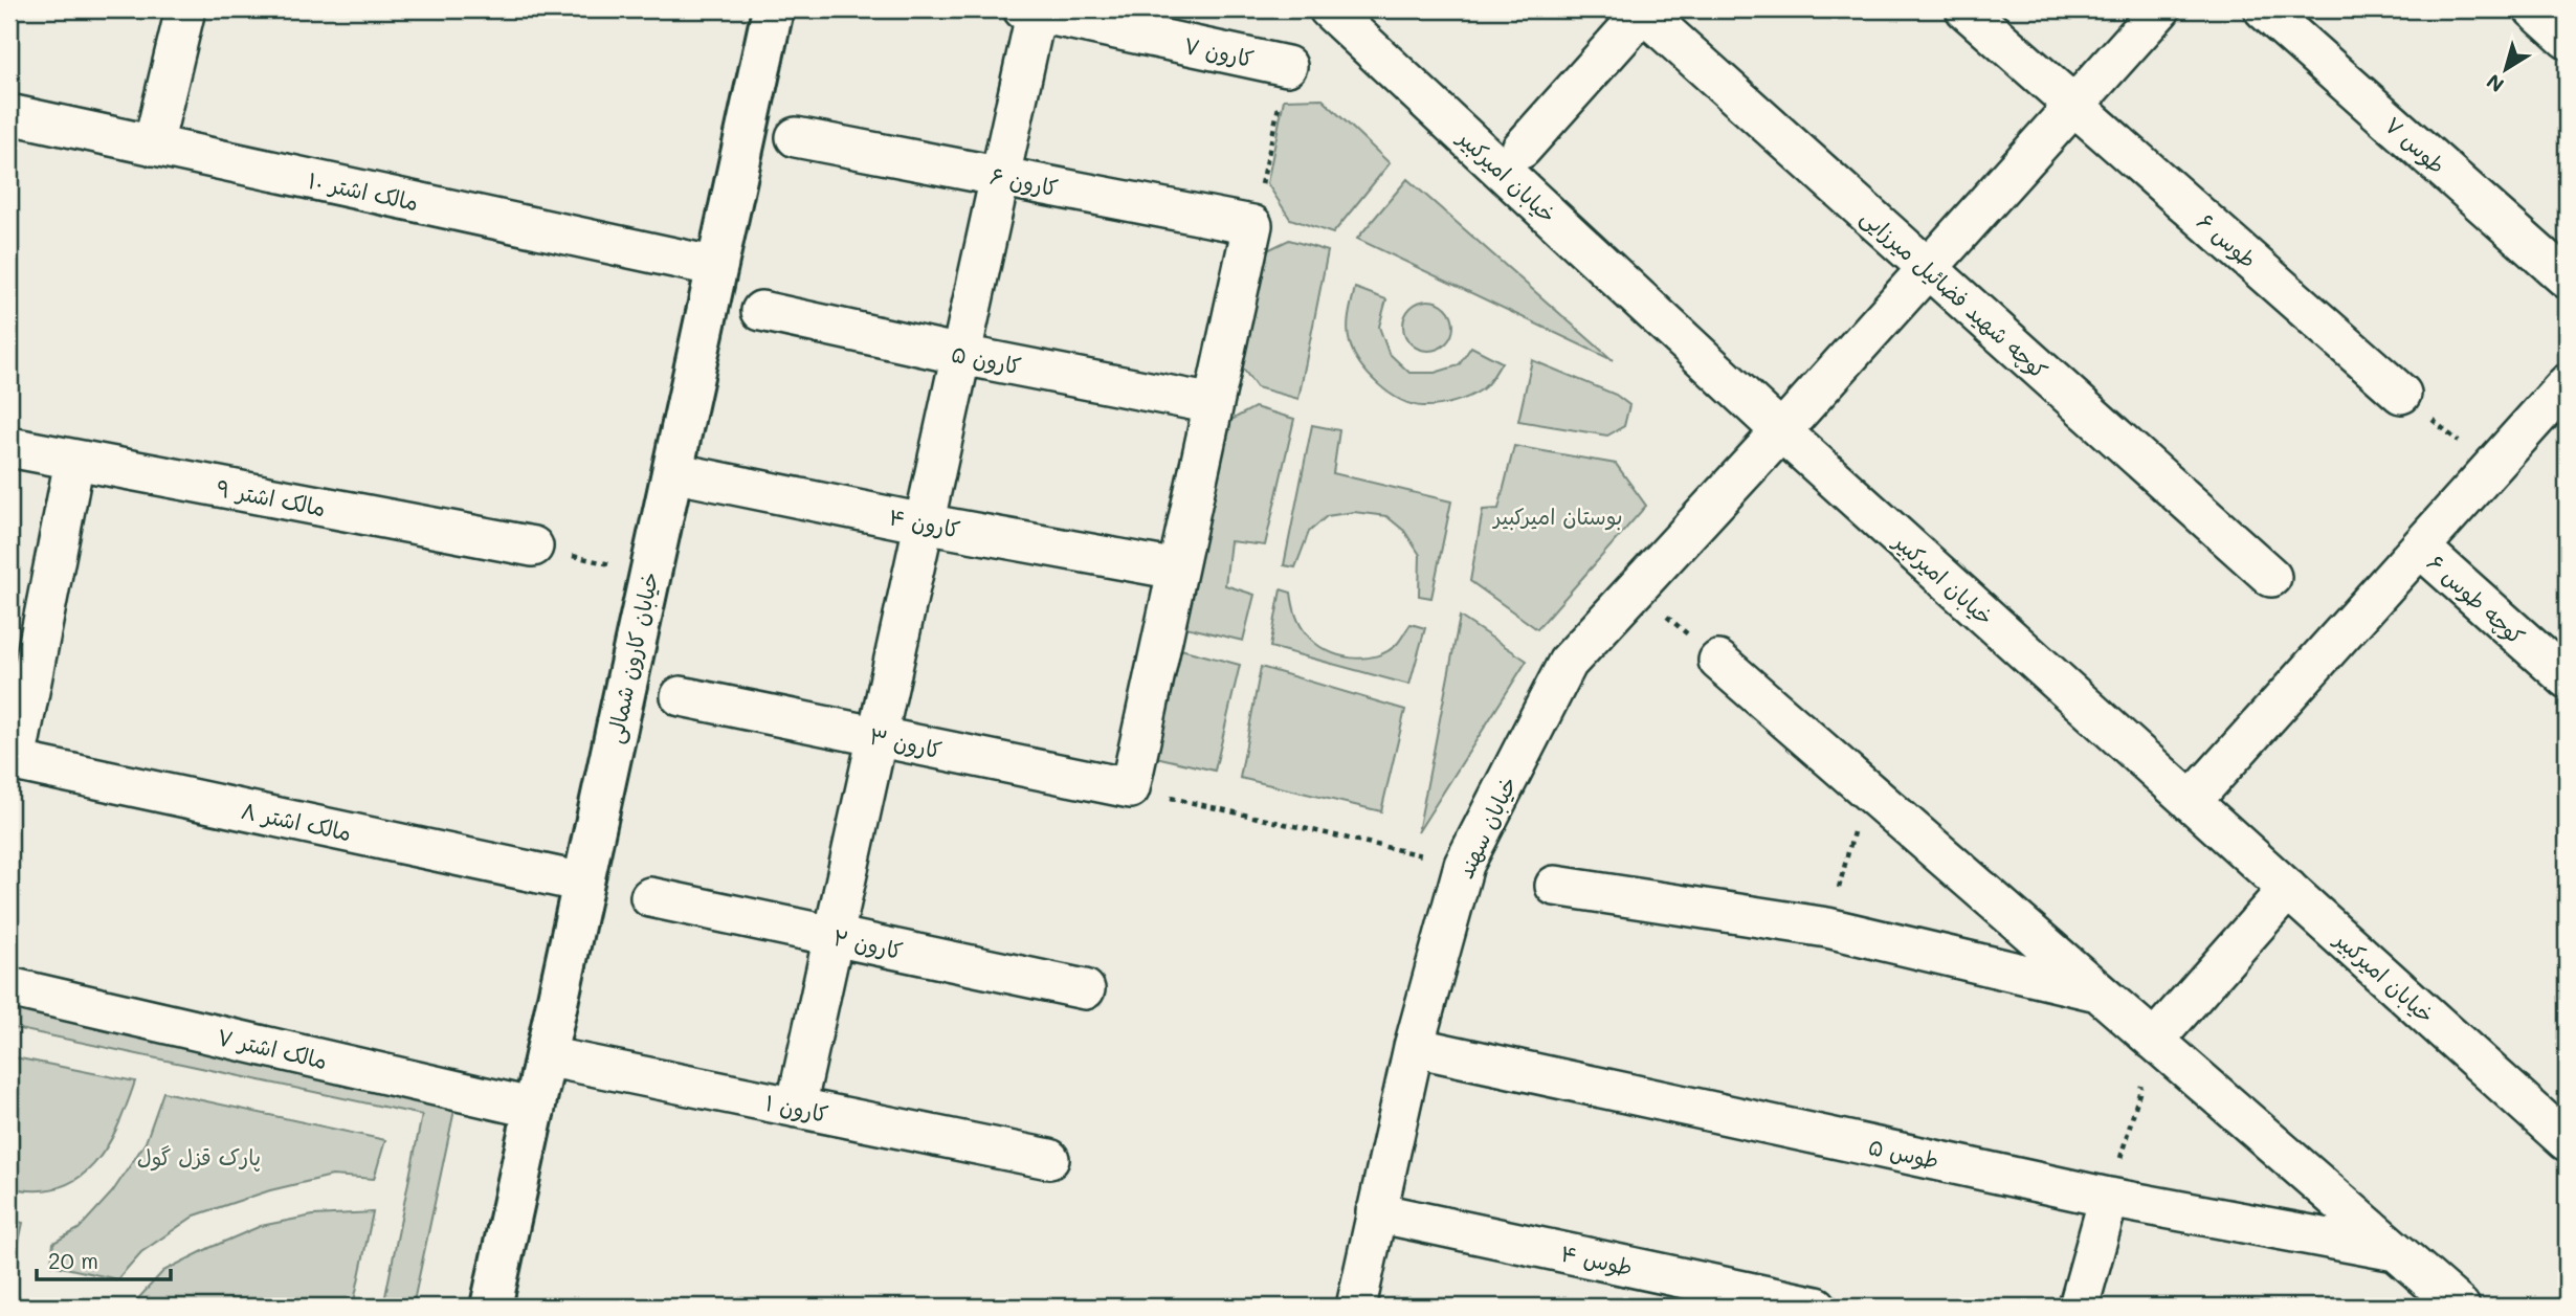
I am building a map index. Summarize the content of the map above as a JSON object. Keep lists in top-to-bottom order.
{
  "streets": {
    "street": [
      "کارون ۷",
      "طوس ۷",
      "خیابان امیرکبیر",
      "کارون ۶",
      "مالک اشتر ۱۰",
      "طوس ۶",
      "کوچه شهید فضائیل میرزایی",
      "کارون ۵",
      "مالک اشتر ۹",
      "کارون ۴",
      "کوچه طوس ۶",
      "خیابان کارون شمالی",
      "کارون ۳",
      "مالک اشتر ۸",
      "خیابان سهند",
      "کارون ۲",
      "مالک اشتر ۷",
      "کارون ۱",
      "طوس ۵",
      "طوس ۴"
    ]
  },
  "crossings": [
    ["خیابان امیرکبیر", "خیابان سهند"],
    ["مالک اشتر ۱۰", "خیابان کارون شمالی"],
    ["طوس ۶", "خیابان سهند"],
    ["کوچه شهید فضائیل میرزایی", "خیابان سهند"],
    ["کارون ۴", "خیابان کارون شمالی"],
    ["خیابان کارون شمالی", "مالک اشتر ۸"],
    ["خیابان کارون شمالی", "مالک اشتر ۷"],
    ["خیابان کارون شمالی", "کارون ۱"],
    ["خیابان سهند", "طوس ۵"],
    ["خیابان سهند", "طوس ۴"]
  ],
  "parks": ["بوستان امیرکبیر", "پارک قزل گول"],
  "scale_bar": "20 m",
  "north": "bottom left"
}
